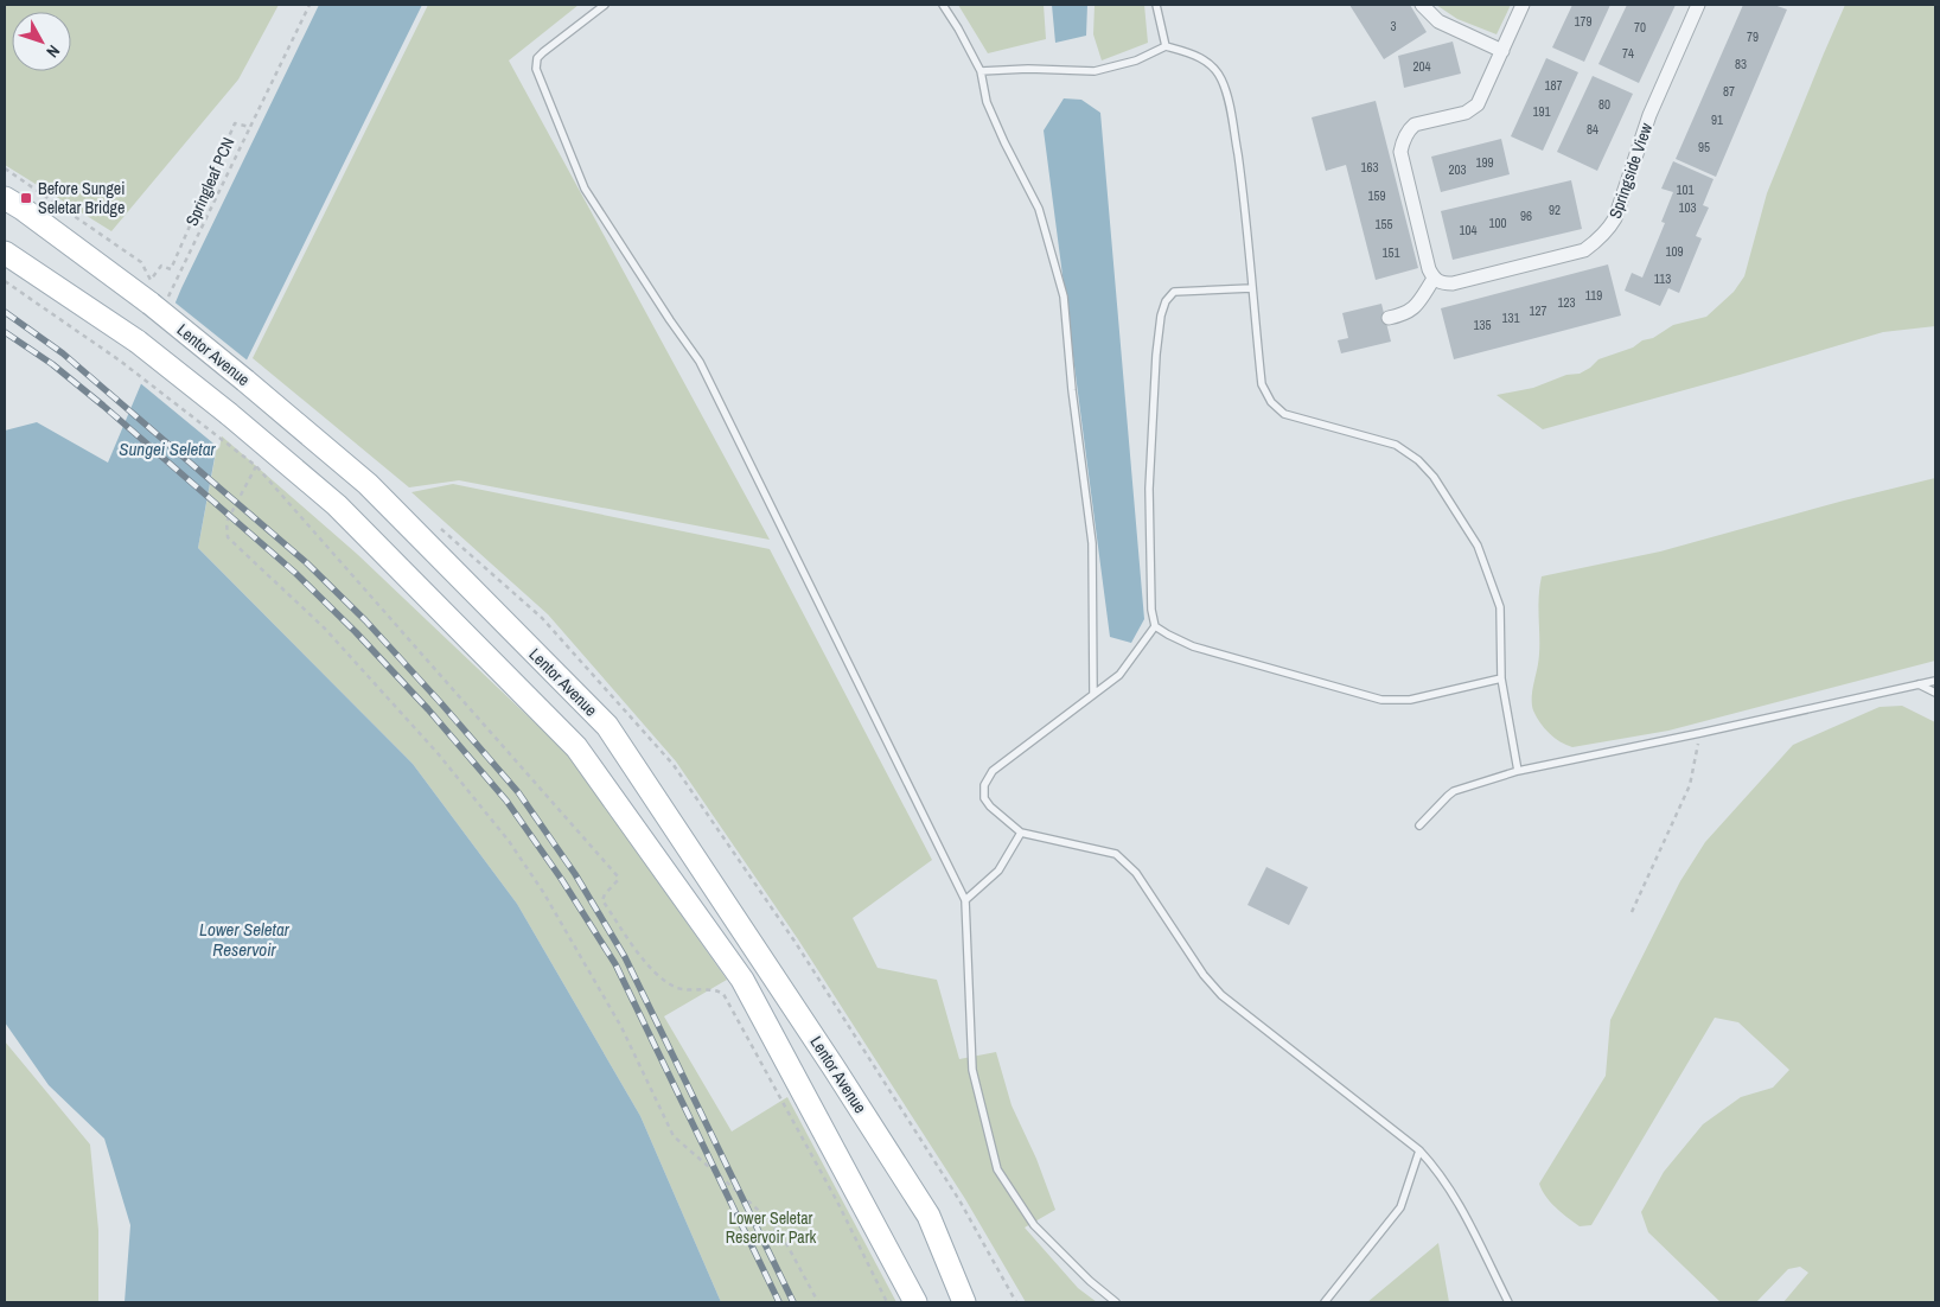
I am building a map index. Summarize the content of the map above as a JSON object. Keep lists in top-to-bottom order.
{
  "streets": {
    "main road": ["Lentor Avenue"],
    "street": ["Springside View"],
    "path": ["Springleaf PCN"]
  },
  "water": ["Sungei Seletar", "Lower Seletar Reservoir"],
  "parks": ["Lower Seletar Reservoir Park"],
  "places": {
    "transit": ["Before Sungei Seletar Bridge"]
  },
  "house_numbers": [
    "179",
    "3",
    "70",
    "79",
    "74",
    "83",
    "204",
    "187",
    "87",
    "80",
    "191",
    "91",
    "84",
    "95",
    "199",
    "163",
    "203",
    "101",
    "159",
    "103",
    "92",
    "96",
    "100",
    "155",
    "104",
    "109",
    "151",
    "113",
    "119",
    "123",
    "127",
    "131",
    "135"
  ],
  "north": "bottom right"
}
